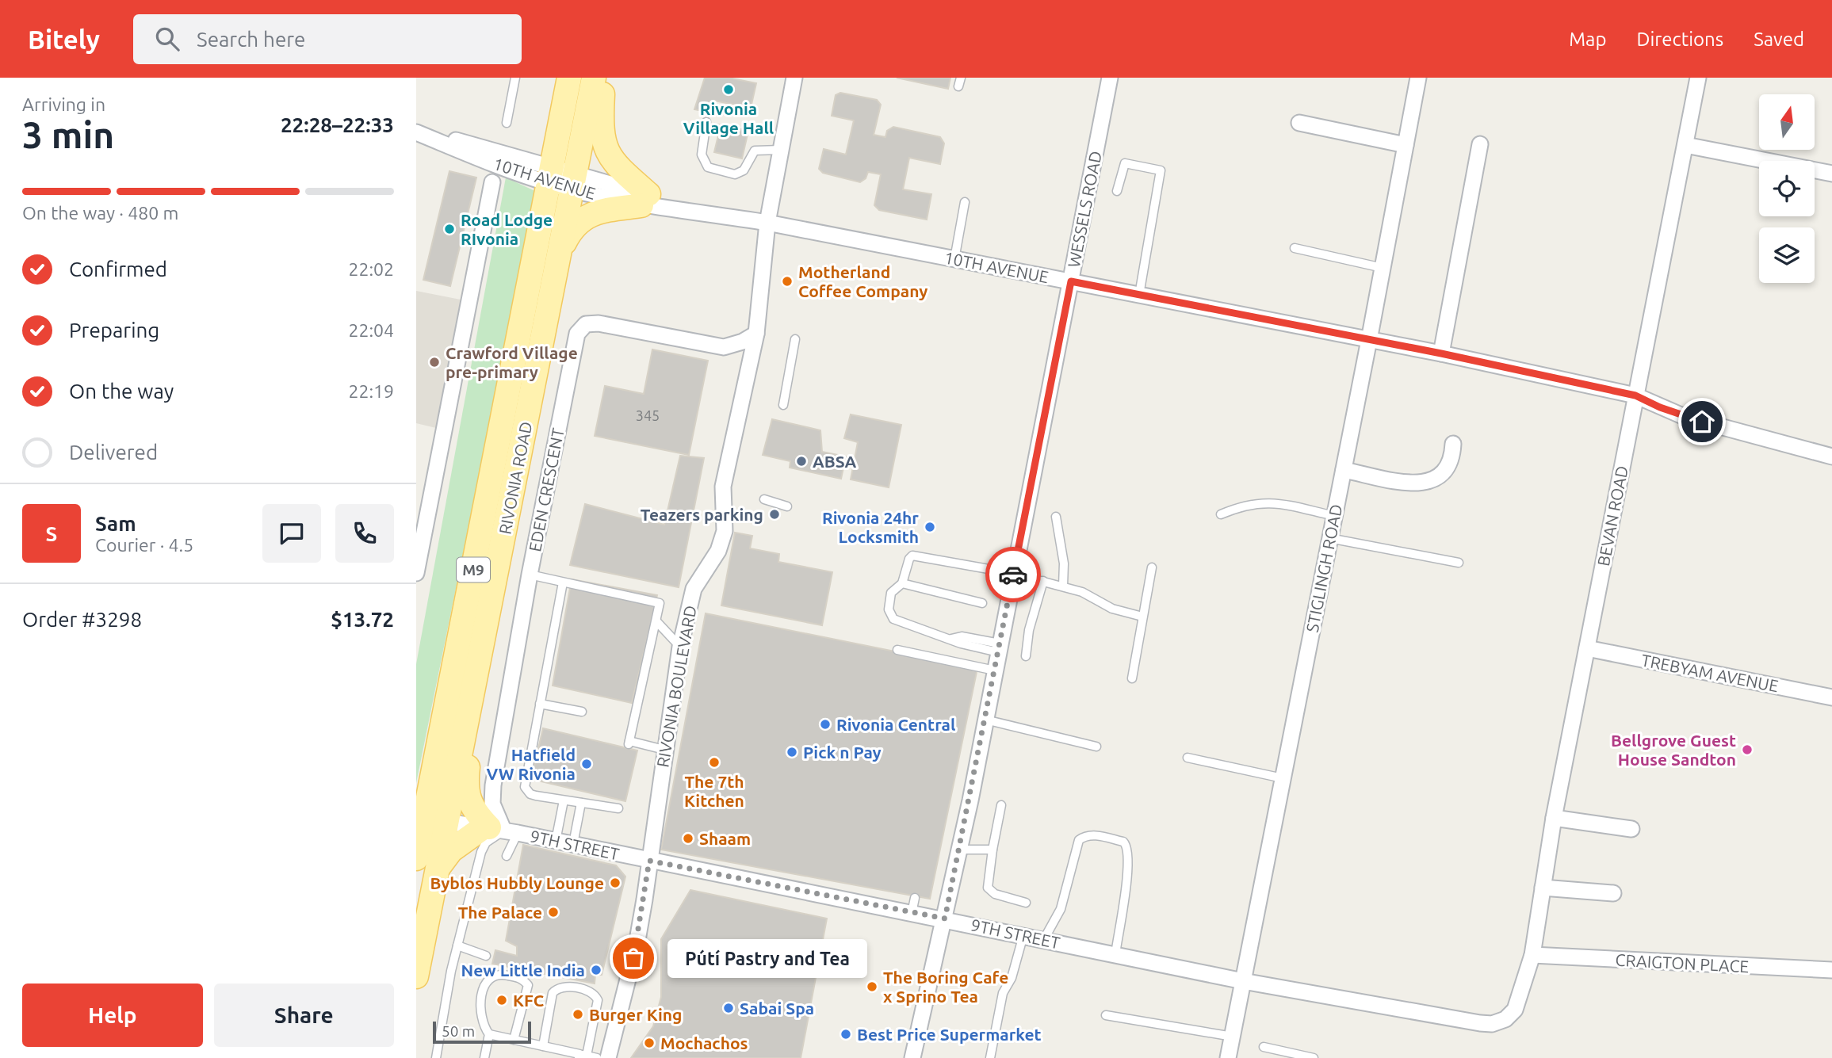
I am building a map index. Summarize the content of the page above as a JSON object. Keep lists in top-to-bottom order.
{
  "streets": {
    "main road": ["RIVONIA ROAD", "M9"],
    "street": [
      "10TH AVENUE",
      "WESSELS ROAD",
      "EDEN CRESCENT",
      "BEVAN ROAD",
      "STIGLINGH ROAD",
      "TREBYAM AVENUE",
      "RIVONIA BOULEVARD",
      "9TH STREET",
      "CRAIGTON PLACE"
    ]
  },
  "crossings": [
    ["10TH AVENUE", "WESSELS ROAD"],
    ["10TH AVENUE", "RIVONIA ROAD"],
    ["10TH AVENUE", "BEVAN ROAD"],
    ["10TH AVENUE", "STIGLINGH ROAD"],
    ["10TH AVENUE", "RIVONIA BOULEVARD"],
    ["WESSELS ROAD", "9TH STREET"],
    ["RIVONIA ROAD", "9TH STREET"],
    ["EDEN CRESCENT", "RIVONIA BOULEVARD"],
    ["EDEN CRESCENT", "9TH STREET"],
    ["BEVAN ROAD", "TREBYAM AVENUE"],
    ["BEVAN ROAD", "9TH STREET"],
    ["BEVAN ROAD", "CRAIGTON PLACE"],
    ["STIGLINGH ROAD", "9TH STREET"],
    ["RIVONIA BOULEVARD", "9TH STREET"],
    ["9TH STREET", "CRAIGTON PLACE"]
  ],
  "places": [
    "Rivonia Village Hall",
    "Road Lodge RIvonia",
    "Motherland Coffee Company",
    "Crawford Village pre-primary",
    "ABSA",
    "Teazers parking",
    "Rivonia 24hr Locksmith",
    "Rivonia Central",
    "Bellgrove Guest House Sandton",
    "Pick n Pay",
    "The 7th Kitchen",
    "Hatfield VW Rivonia",
    "Shaam",
    "Byblos Hubbly Lounge",
    "The Palace",
    "Pútí Pastry and Tea",
    "New Little India",
    "The Boring Cafe x Sprino Tea",
    "KFC",
    "Sabai Spa",
    "Burger King",
    "Best Price Supermarket",
    "Mochachos"
  ],
  "house_numbers": ["345"],
  "scale_bar": "50 m",
  "north": "top",
  "page": {
    "header": "Bitely",
    "search": "Search here",
    "nav": ["Map", "Directions", "Saved"],
    "heading": ["3 min", "Arriving in", "22:28–22:33"],
    "panel": [
      "Sam",
      "Courier · 4.5",
      "Order #3298",
      "$13.72"
    ],
    "bar": "On the way · 480 m",
    "list": [
      ["Confirmed", "22:02"],
      ["Preparing", "22:04"],
      ["On the way", "22:19"],
      "Delivered"
    ],
    "round": "S",
    "bubble": "Pútí Pastry and Tea",
    "buttons": ["Help", "Share"],
    "scale": "50 m"
  }
}
